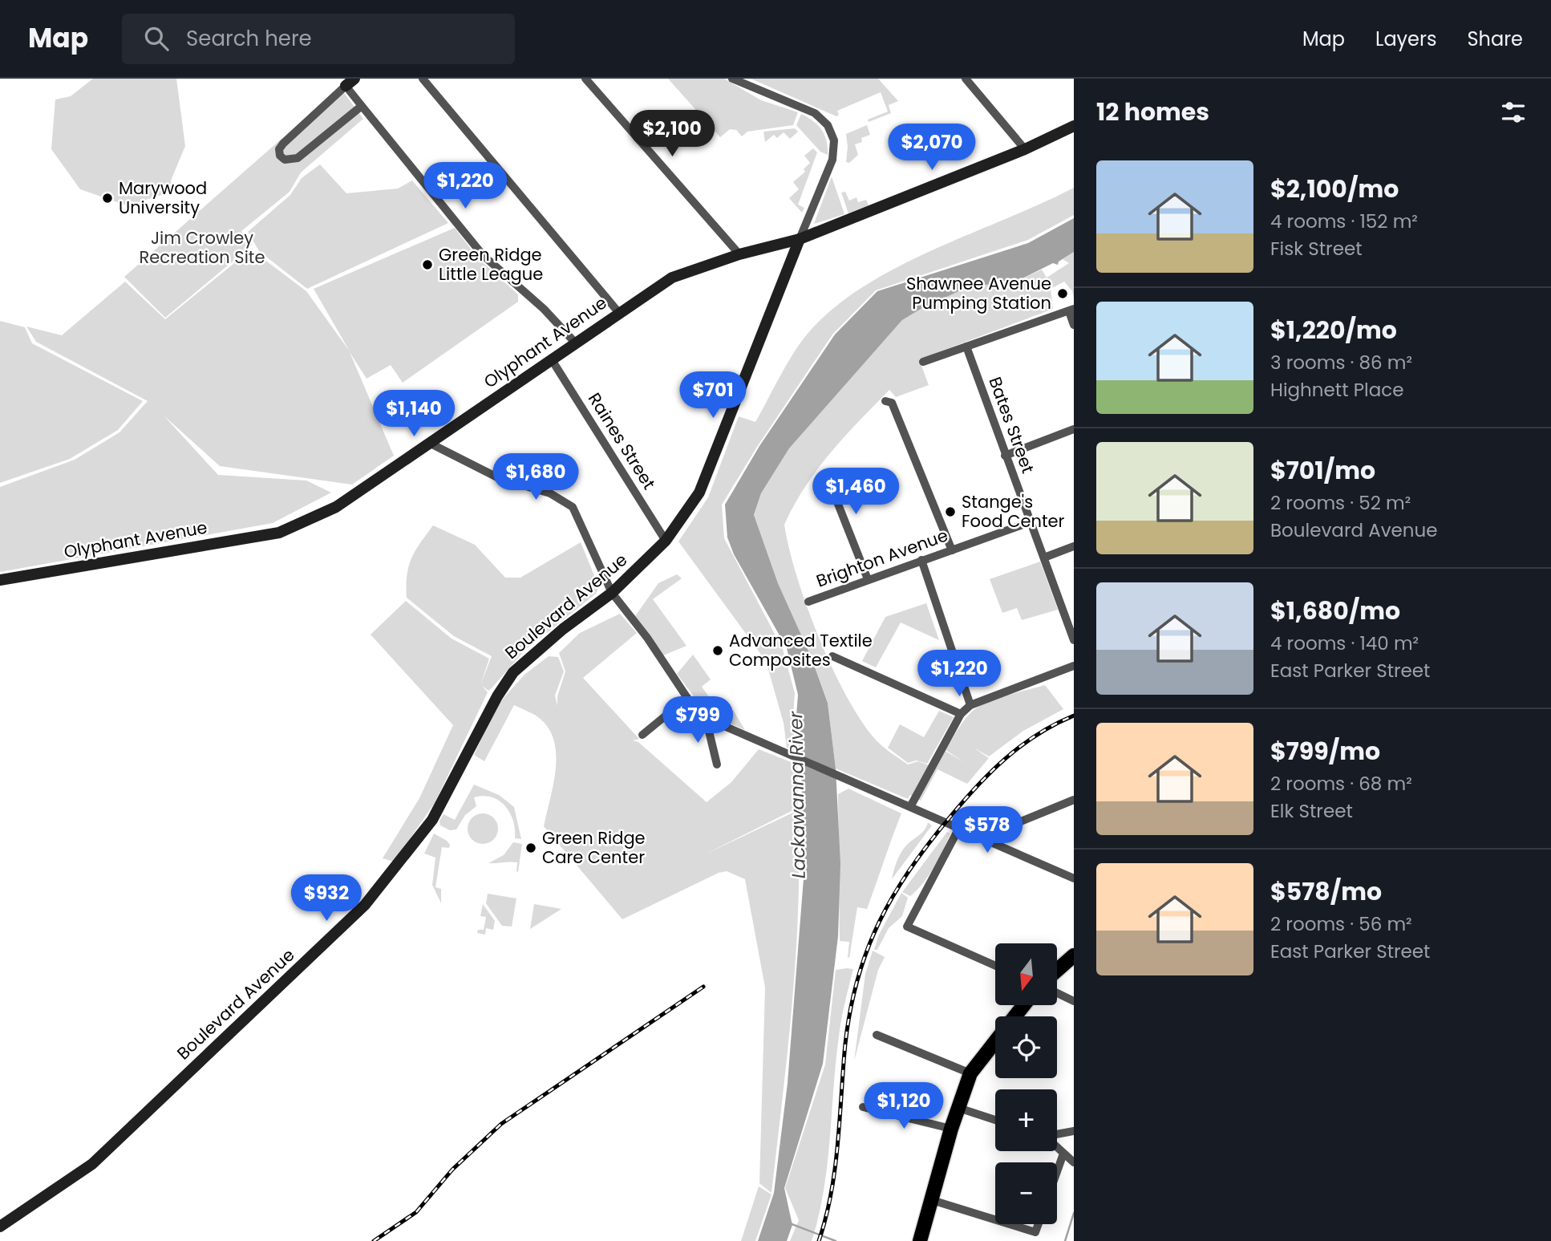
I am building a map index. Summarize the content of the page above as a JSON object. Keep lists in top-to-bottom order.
{
  "streets": {
    "street": [
      "Olyphant Avenue",
      "Bates Street",
      "Raines Street",
      "Brighton Avenue",
      "Boulevard Avenue"
    ]
  },
  "crossings": [
    ["Olyphant Avenue", "Raines Street"],
    ["Olyphant Avenue", "Boulevard Avenue"],
    ["Bates Street", "Brighton Avenue"],
    ["Raines Street", "Boulevard Avenue"]
  ],
  "water": ["Lackawanna River"],
  "parks": ["Jim Crowley Recreation Site"],
  "places": [
    "Marywood University",
    "Green Ridge Little League",
    "Shawnee Avenue Pumping Station",
    "Stange's Food Center",
    "Advanced Textile Composites",
    "Green Ridge Care Center"
  ],
  "north": "bottom",
  "page": {
    "header": "Map",
    "search": "Search here",
    "nav": ["Map", "Layers", "Share"],
    "heading": "12 homes",
    "price": [
      "$2,100",
      "$2,070",
      "$1,220",
      "$701",
      "$1,140",
      "$1,680",
      "$1,460",
      "$1,220",
      "$799",
      "$578",
      "$932",
      "$1,120"
    ],
    "list": [
      {
        "name": "$2,100/mo",
        "note": "4 rooms · 152 m² · Fisk Street"
      },
      {
        "name": "$1,220/mo",
        "note": "3 rooms · 86 m² · Highnett Place"
      },
      {
        "name": "$701/mo",
        "note": "2 rooms · 52 m² · Boulevard Avenue"
      },
      {
        "name": "$1,680/mo",
        "note": "4 rooms · 140 m² · East Parker Street"
      },
      {
        "name": "$799/mo",
        "note": "2 rooms · 68 m² · Elk Street"
      },
      {
        "name": "$578/mo",
        "note": "2 rooms · 56 m² · East Parker Street"
      }
    ],
    "map_buttons": ["+", "−"]
  }
}
